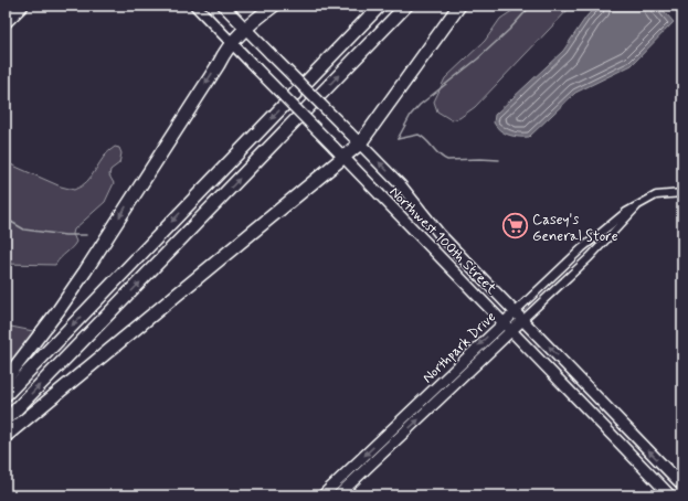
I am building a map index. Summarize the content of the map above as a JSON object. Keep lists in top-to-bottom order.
{
  "streets": {
    "street": ["Northwest 100th Street", "Northpark Drive"]
  },
  "crossings": [
    ["Northwest 100th Street", "Northpark Drive"]
  ],
  "places": {
    "supermarket": ["Casey's General Store"]
  }
}
